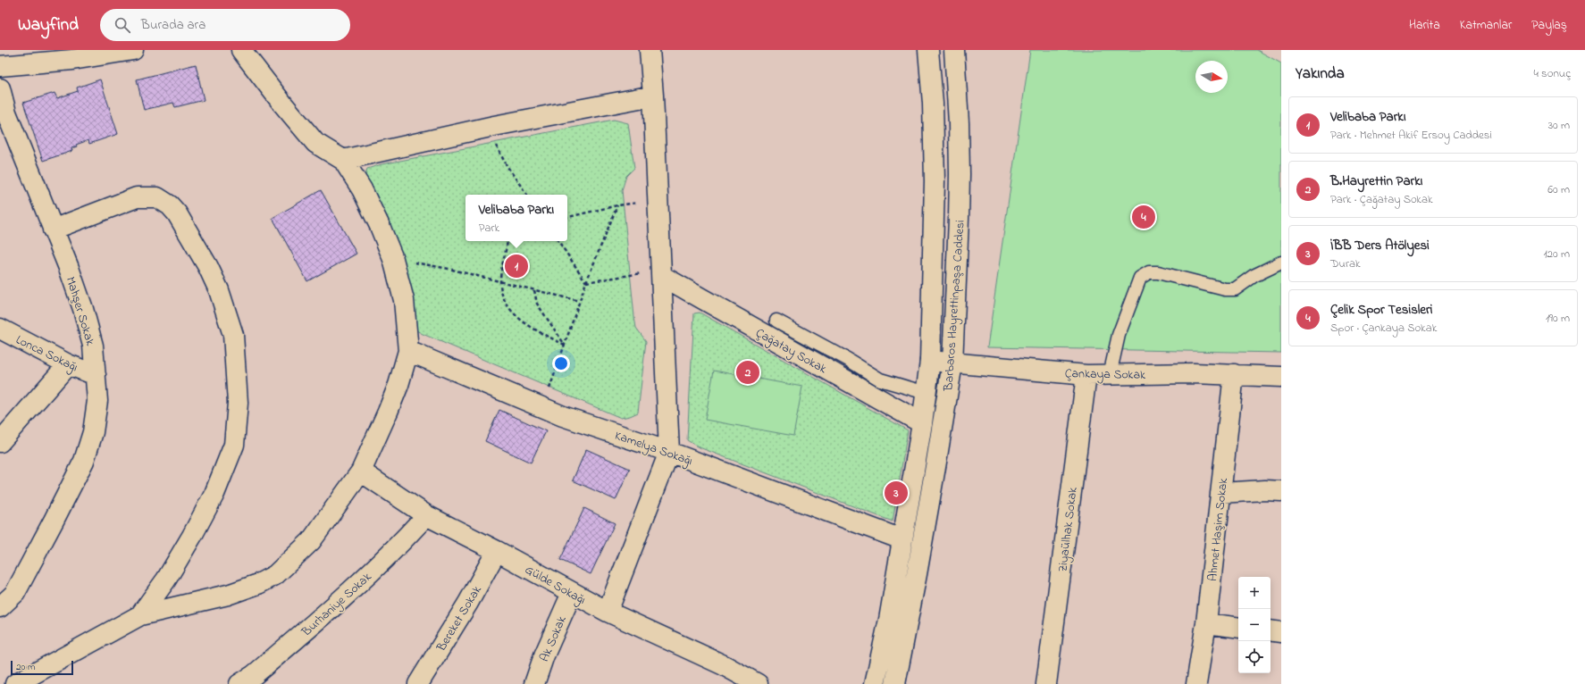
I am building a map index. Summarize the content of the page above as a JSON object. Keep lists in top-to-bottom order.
{
  "streets": {
    "street": [
      "Barbaros Hayrettinpaşa Caddesi",
      "Mahşer Sokak",
      "Çağatay Sokak",
      "Lonca Sokağı",
      "Çankaya Sokak",
      "Kamelya Sokağı",
      "Ziyaülhak Sokak",
      "Ahmet Haşim Sokak",
      "Gülde Sokağı",
      "Burhaniye Sokak",
      "Bereket Sokak",
      "Ak Sokak"
    ]
  },
  "crossings": [
    ["Barbaros Hayrettinpaşa Caddesi", "Çağatay Sokak"],
    ["Barbaros Hayrettinpaşa Caddesi", "Çankaya Sokak"],
    ["Barbaros Hayrettinpaşa Caddesi", "Kamelya Sokağı"],
    ["Mahşer Sokak", "Lonca Sokağı"],
    ["Çankaya Sokak", "Ziyaülhak Sokak"],
    ["Çankaya Sokak", "Ahmet Haşim Sokak"],
    ["Gülde Sokağı", "Burhaniye Sokak"],
    ["Gülde Sokağı", "Bereket Sokak"],
    ["Gülde Sokağı", "Ak Sokak"]
  ],
  "scale_bar": "20 m",
  "north": "right",
  "page": {
    "header": "Wayfind",
    "search": "Burada ara",
    "nav": ["Harita", "Katmanlar", "Paylaş"],
    "heading": ["Yakında", "4 sonuç"],
    "list": [
      {
        "mark": "1",
        "name": "Velibaba Parkı",
        "note": "Park · Mehmet Akif Ersoy Caddesi",
        "value": "30 m"
      },
      {
        "mark": "2",
        "name": "B.Hayrettin Parkı",
        "note": "Park · Çağatay Sokak",
        "value": "60 m"
      },
      {
        "mark": "3",
        "name": "İBB Ders Atölyesi",
        "note": "Durak",
        "value": "120 m"
      },
      {
        "mark": "4",
        "name": "Çelik Spor Tesisleri",
        "note": "Spor · Çankaya Sokak",
        "value": "190 m"
      }
    ],
    "popup": ["Velibaba Parkı", "Park"],
    "pins": [
      "4",
      "1",
      "2",
      "3"
    ],
    "map_buttons": ["+", "−"],
    "scale": "20 m"
  }
}
